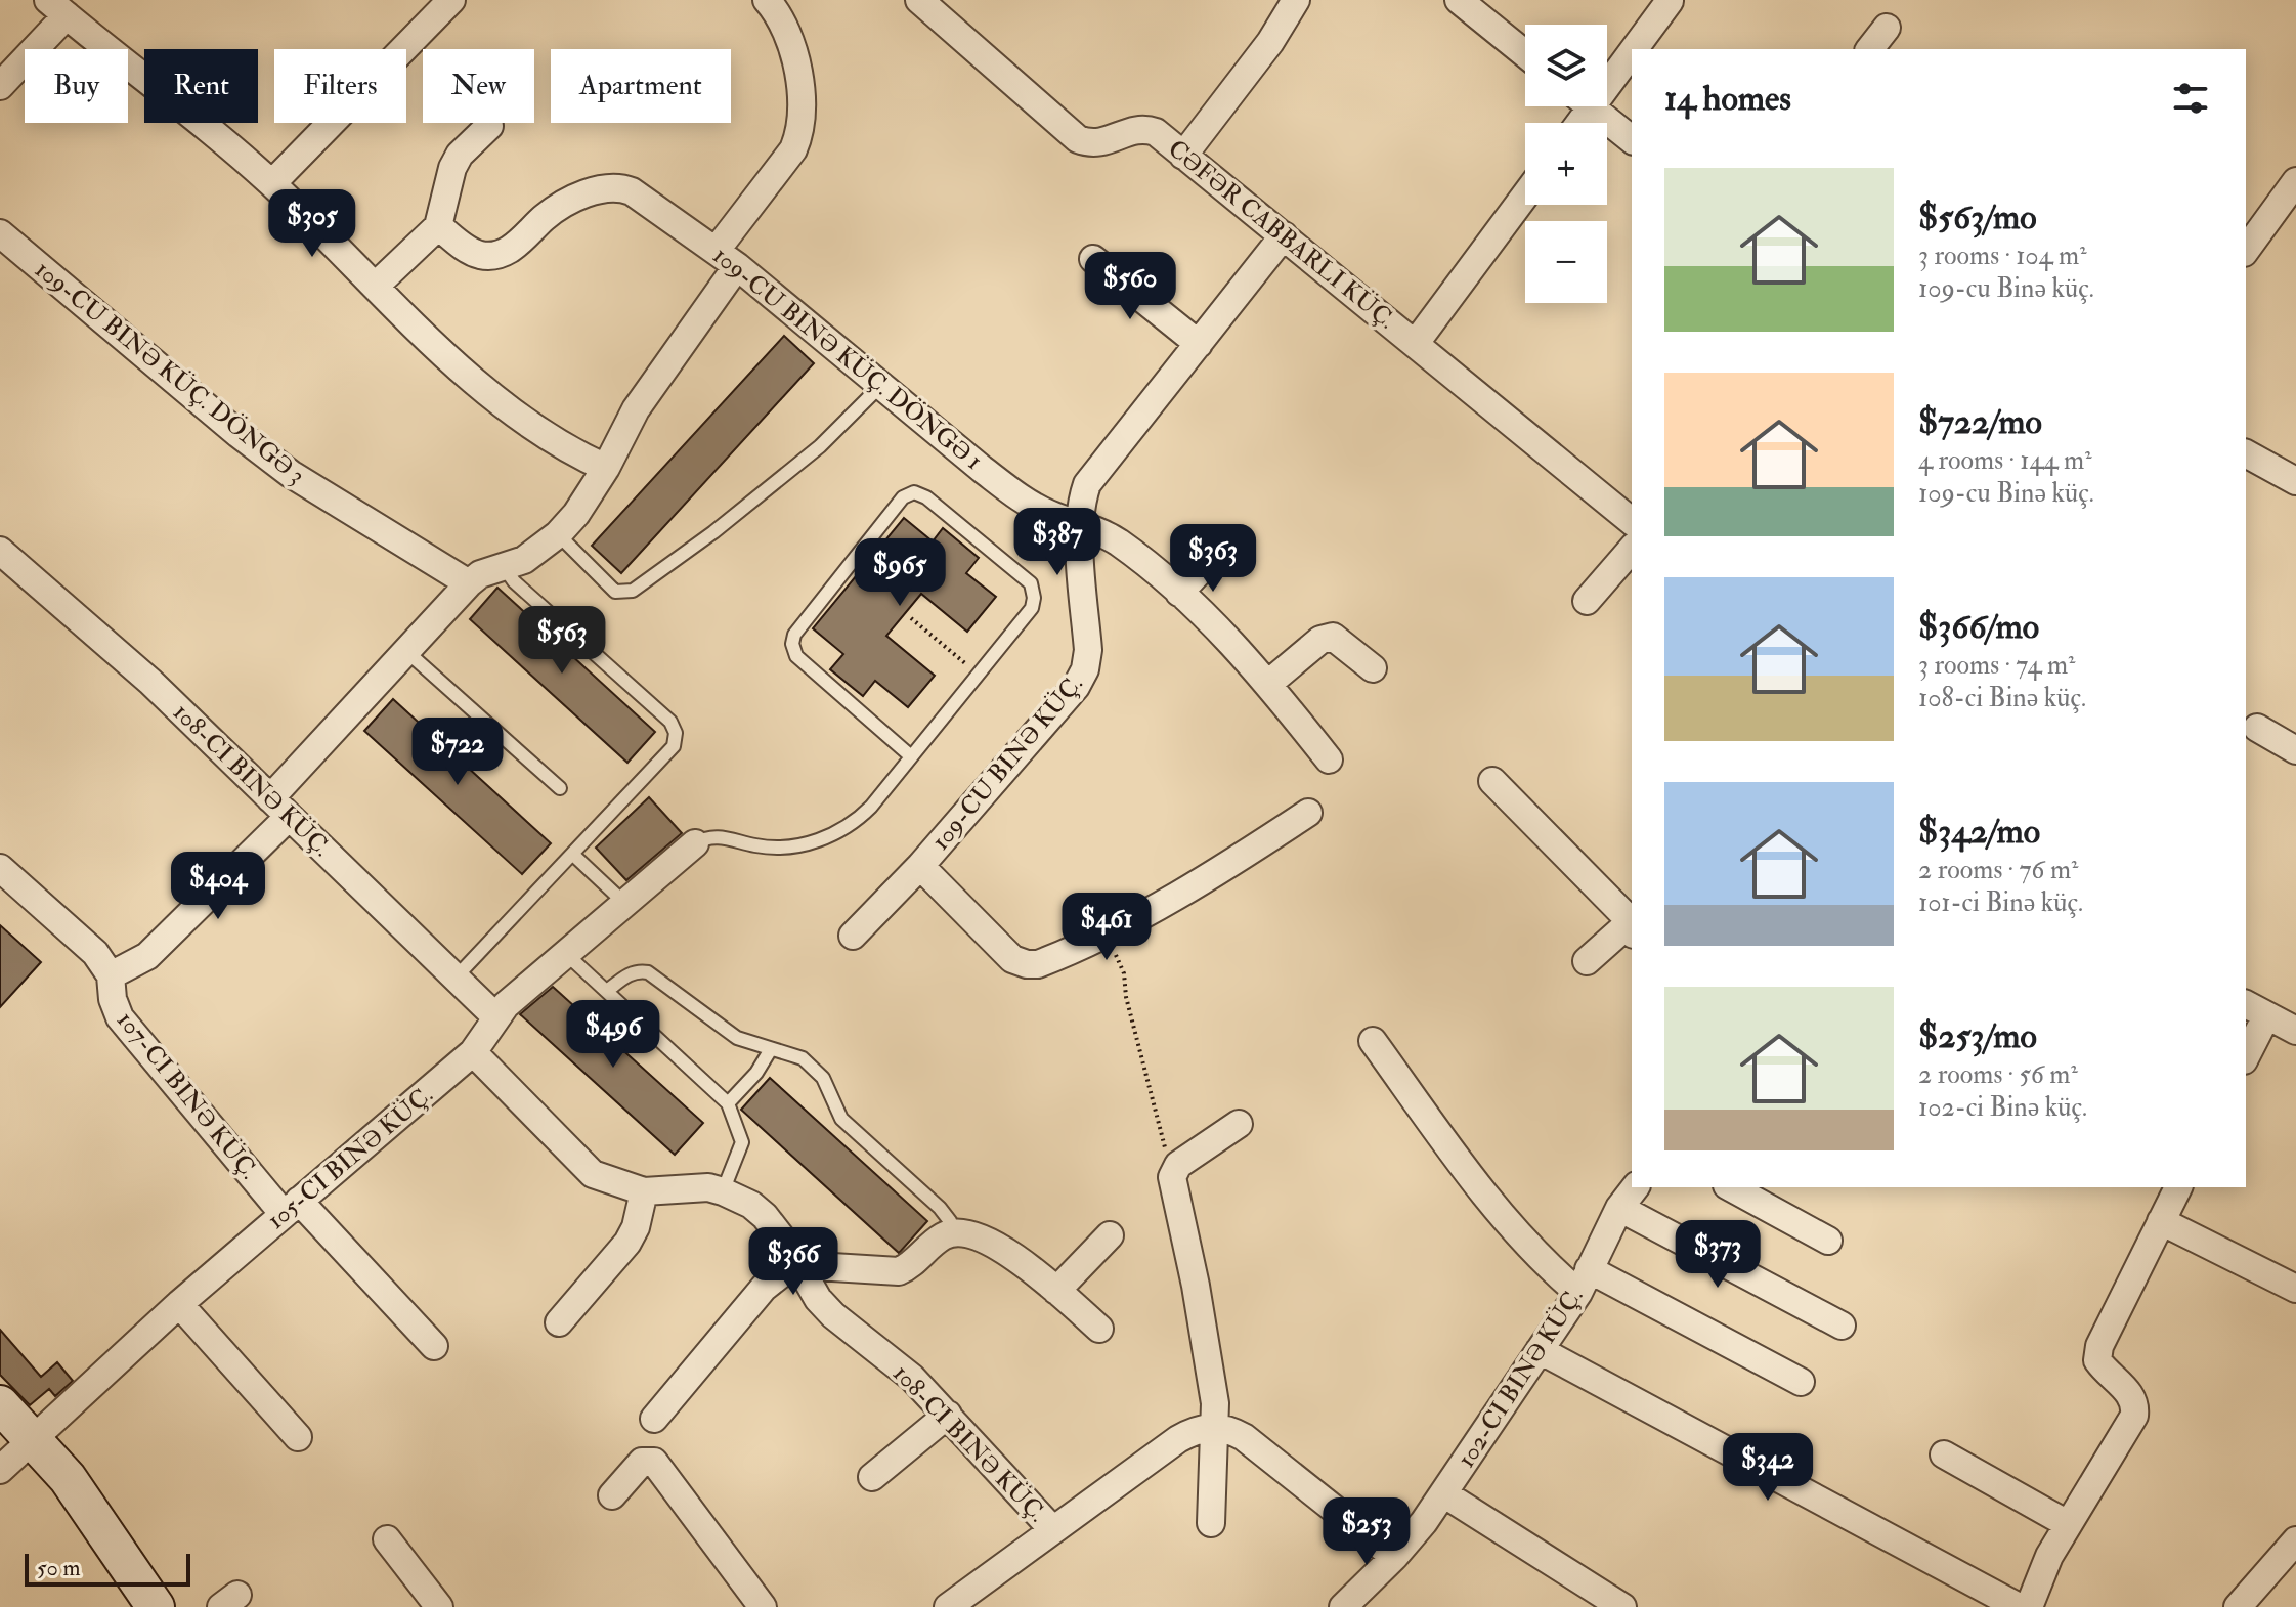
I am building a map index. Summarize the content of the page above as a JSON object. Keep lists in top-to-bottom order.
{
  "streets": {
    "street": [
      "109-CU BINƏ KÜÇ. DÖNGƏ 1",
      "109-CU BINƏ KÜÇ. DÖNGƏ 3",
      "109-CU BINƏ KÜÇ.",
      "108-CI BINƏ KÜÇ.",
      "107-CI BINƏ KÜÇ.",
      "105-CI BINƏ KÜÇ.",
      "102-CI BINƏ KÜÇ."
    ]
  },
  "crossings": [
    ["109-CU BINƏ KÜÇ. DÖNGƏ 1", "109-CU BINƏ KÜÇ."],
    ["108-CI BINƏ KÜÇ.", "105-CI BINƏ KÜÇ."],
    ["107-CI BINƏ KÜÇ.", "105-CI BINƏ KÜÇ."]
  ],
  "scale_bar": "50 m",
  "page": {
    "map_buttons": ["+", "−"],
    "chip": [
      "Buy",
      "Rent",
      "Filters",
      "New",
      "Apartment"
    ],
    "heading": "14 homes",
    "list": [
      {
        "name": "$563/mo",
        "note": "3 rooms · 104 m² · 109-cu Binə küç."
      },
      {
        "name": "$722/mo",
        "note": "4 rooms · 144 m² · 109-cu Binə küç."
      },
      {
        "name": "$366/mo",
        "note": "3 rooms · 74 m² · 108-ci Binə küç."
      },
      {
        "name": "$342/mo",
        "note": "2 rooms · 76 m² · 101-ci Binə küç."
      },
      {
        "name": "$253/mo",
        "note": "2 rooms · 56 m² · 102-ci Binə küç."
      }
    ],
    "price": [
      "$305",
      "$560",
      "$387",
      "$363",
      "$965",
      "$563",
      "$722",
      "$404",
      "$461",
      "$496",
      "$373",
      "$366",
      "$342",
      "$253"
    ],
    "scale": "50 m"
  }
}
